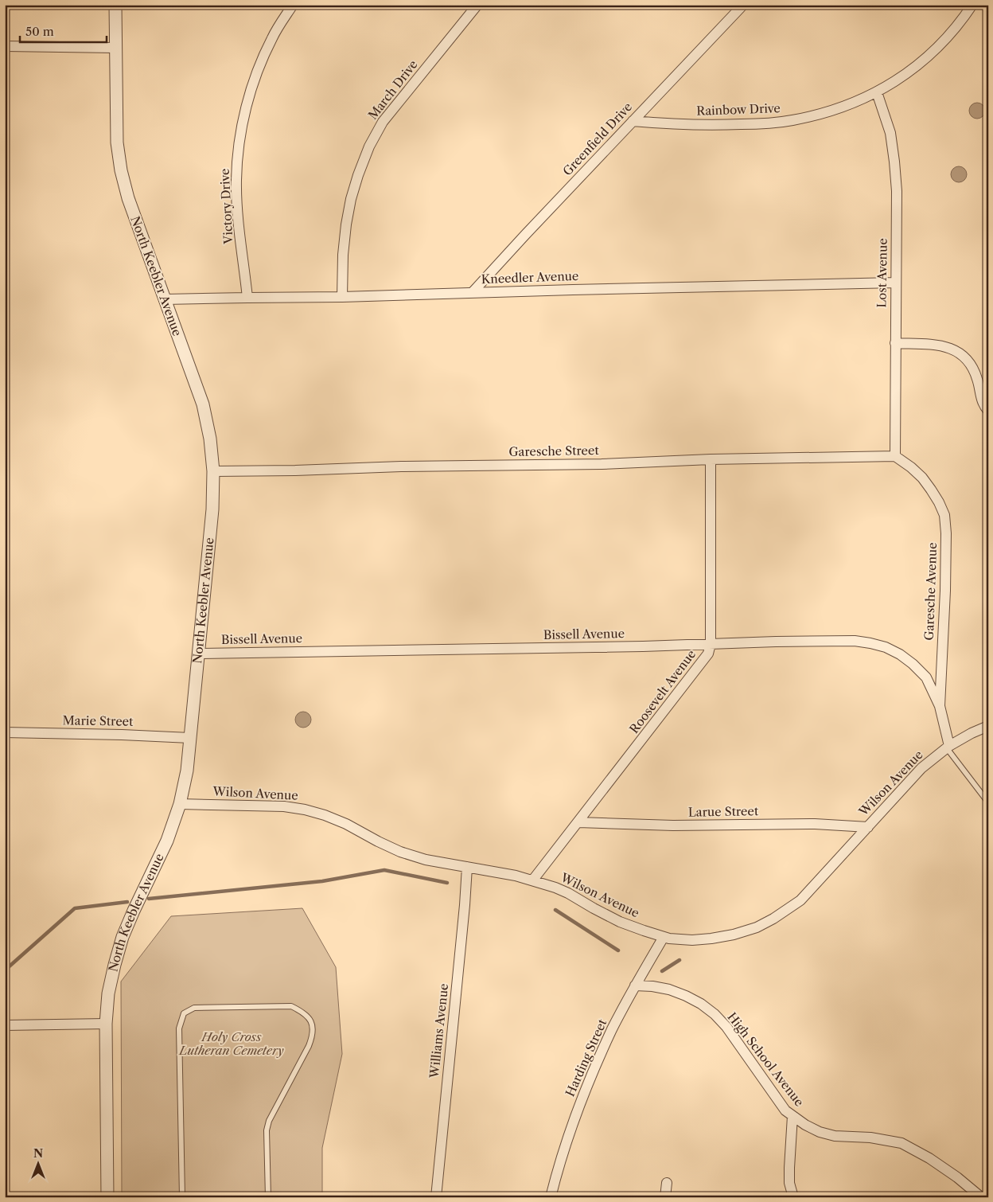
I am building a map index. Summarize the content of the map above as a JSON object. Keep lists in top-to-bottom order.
{
  "streets": {
    "street": [
      "March Drive",
      "Rainbow Drive",
      "Greenfield Drive",
      "Victory Drive",
      "Lost Avenue",
      "North Keebler Avenue",
      "Kneedler Avenue",
      "Garesche Street",
      "Garesche Avenue",
      "Bissell Avenue",
      "Roosevelt Avenue",
      "Marie Street",
      "Wilson Avenue",
      "Larue Street",
      "Williams Avenue",
      "Harding Street",
      "High School Avenue"
    ]
  },
  "crossings": [
    ["March Drive", "Kneedler Avenue"],
    ["Rainbow Drive", "Greenfield Drive"],
    ["Rainbow Drive", "Lost Avenue"],
    ["Greenfield Drive", "Kneedler Avenue"],
    ["Victory Drive", "Kneedler Avenue"],
    ["Lost Avenue", "Kneedler Avenue"],
    ["Lost Avenue", "Garesche Street"],
    ["Lost Avenue", "Garesche Avenue"],
    ["North Keebler Avenue", "Kneedler Avenue"],
    ["North Keebler Avenue", "Garesche Street"],
    ["North Keebler Avenue", "Bissell Avenue"],
    ["North Keebler Avenue", "Marie Street"],
    ["North Keebler Avenue", "Wilson Avenue"],
    ["Garesche Street", "Garesche Avenue"],
    ["Garesche Street", "Roosevelt Avenue"],
    ["Garesche Avenue", "Bissell Avenue"],
    ["Garesche Avenue", "Wilson Avenue"],
    ["Bissell Avenue", "Roosevelt Avenue"],
    ["Roosevelt Avenue", "Wilson Avenue"],
    ["Roosevelt Avenue", "Larue Street"],
    ["Wilson Avenue", "Larue Street"],
    ["Wilson Avenue", "Williams Avenue"],
    ["Wilson Avenue", "Harding Street"],
    ["Harding Street", "High School Avenue"]
  ],
  "parks": ["Holy Cross Lutheran Cemetery"],
  "scale_bar": "50 m",
  "north": "top"
}
